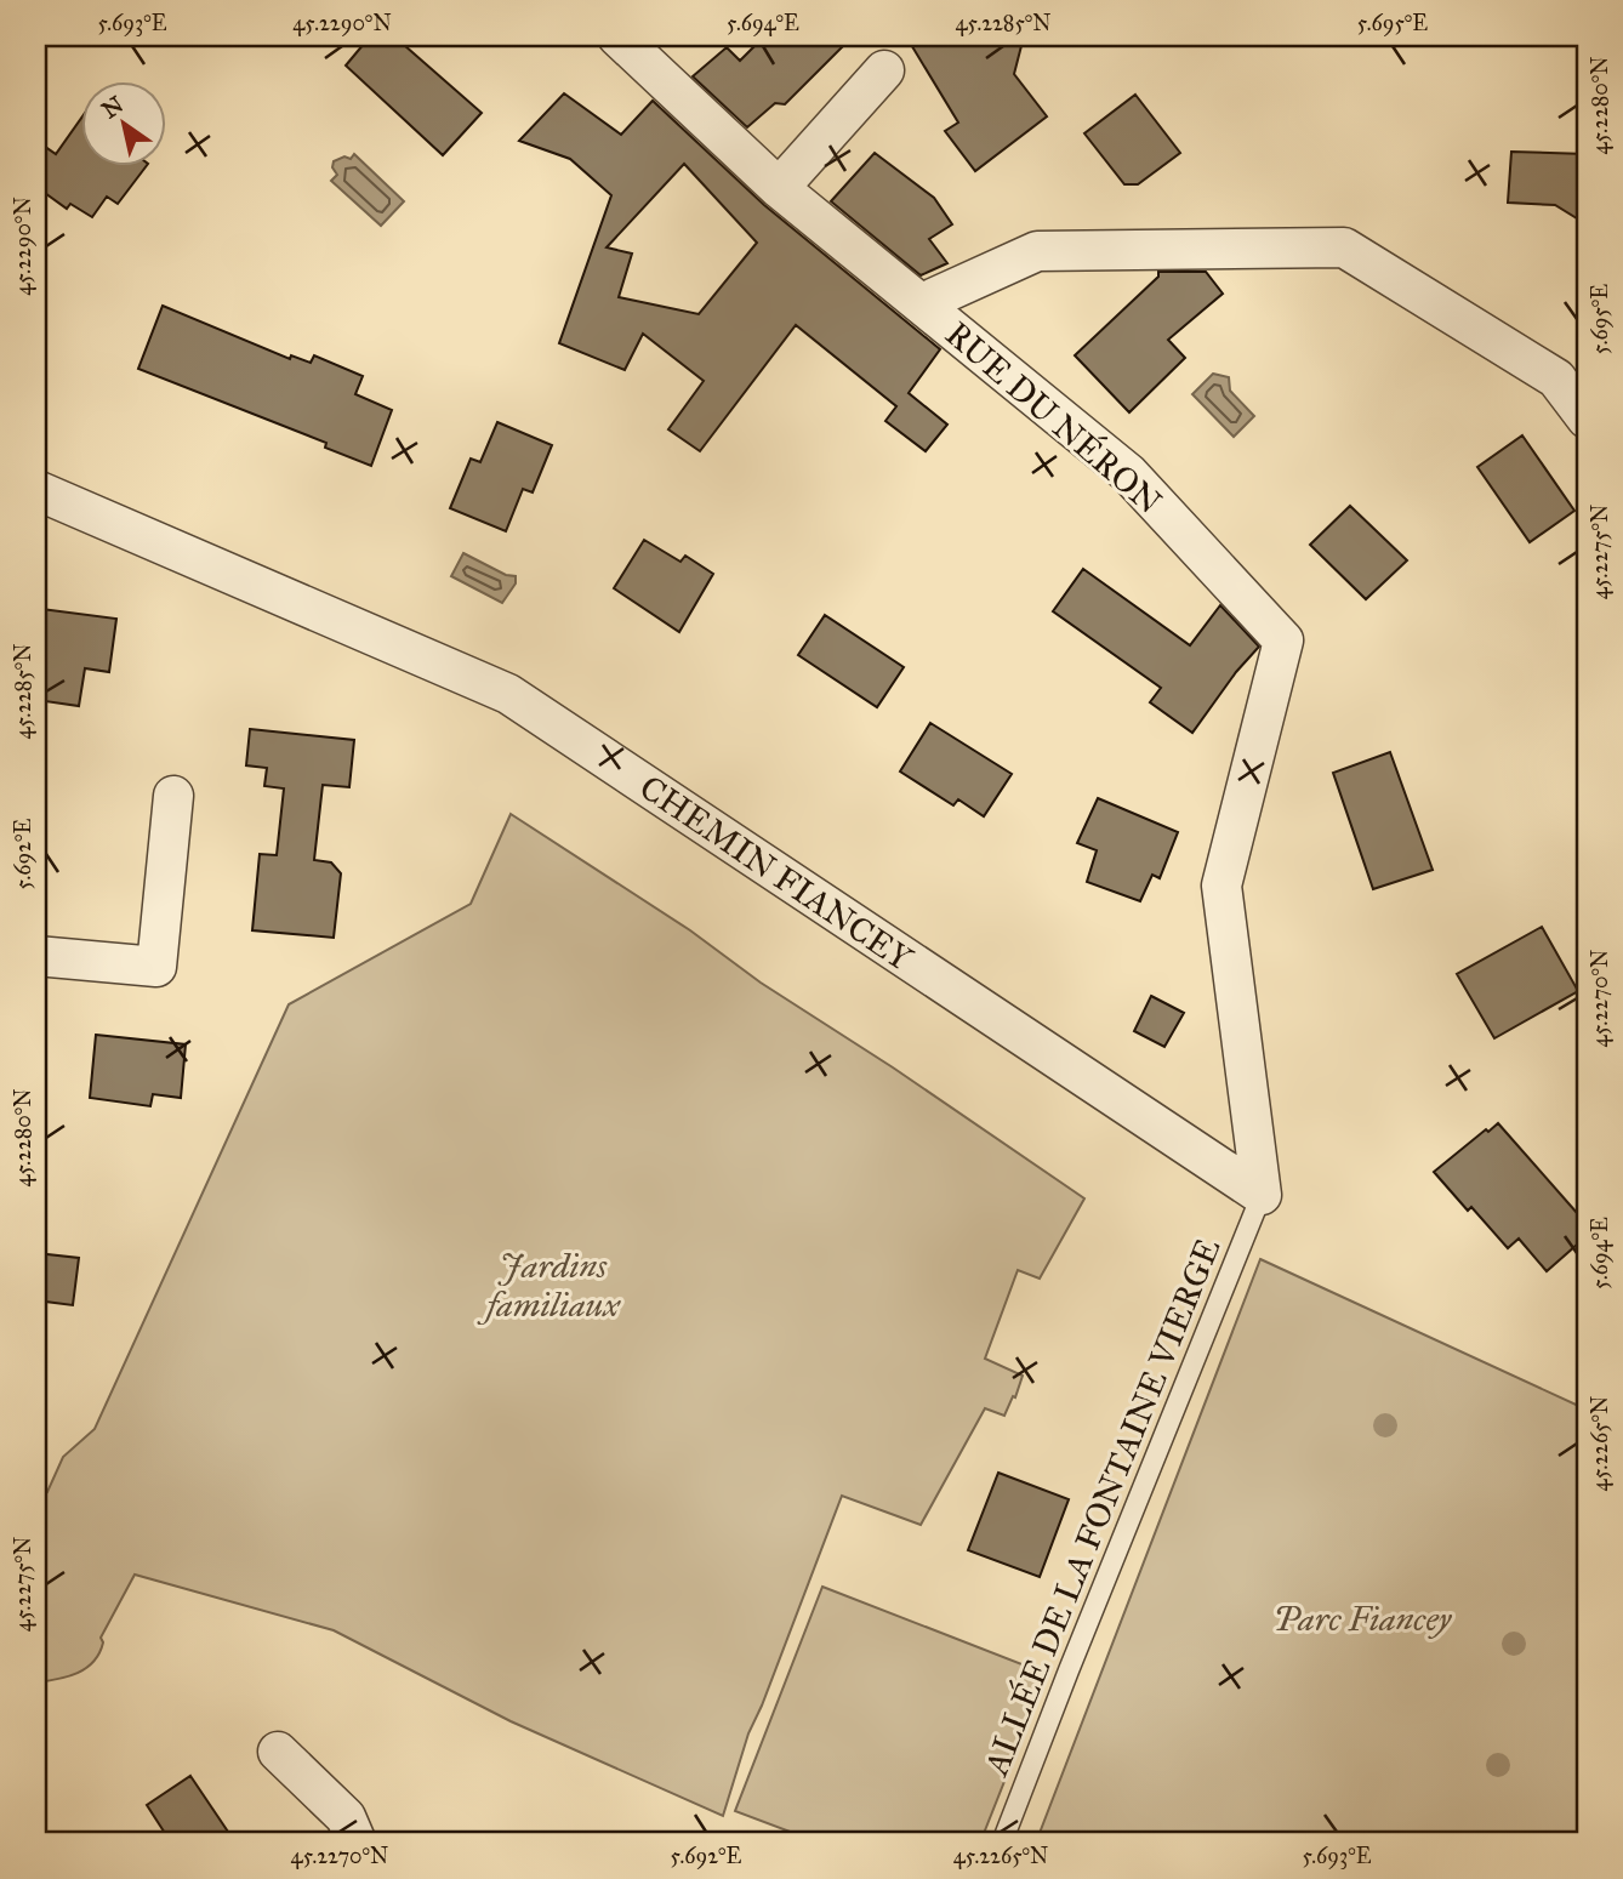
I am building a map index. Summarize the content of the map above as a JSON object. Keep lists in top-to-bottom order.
{
  "streets": {
    "street": ["RUE DU NÉRON", "CHEMIN FIANCEY"],
    "lane": ["ALLÉE DE LA FONTAINE VIERGE"]
  },
  "crossings": [
    ["RUE DU NÉRON", "CHEMIN FIANCEY"],
    ["RUE DU NÉRON", "ALLÉE DE LA FONTAINE VIERGE"],
    ["CHEMIN FIANCEY", "ALLÉE DE LA FONTAINE VIERGE"]
  ],
  "parks": ["Jardins familiaux", "Parc Fiancey"],
  "north": "top left",
  "coordinates": [
    "5.693°E",
    "45.2290°N",
    "5.694°E",
    "45.2285°N",
    "5.695°E",
    "45.2280°N",
    "45.2275°N",
    "5.692°E",
    "45.2270°N",
    "45.2265°N"
  ]
}
